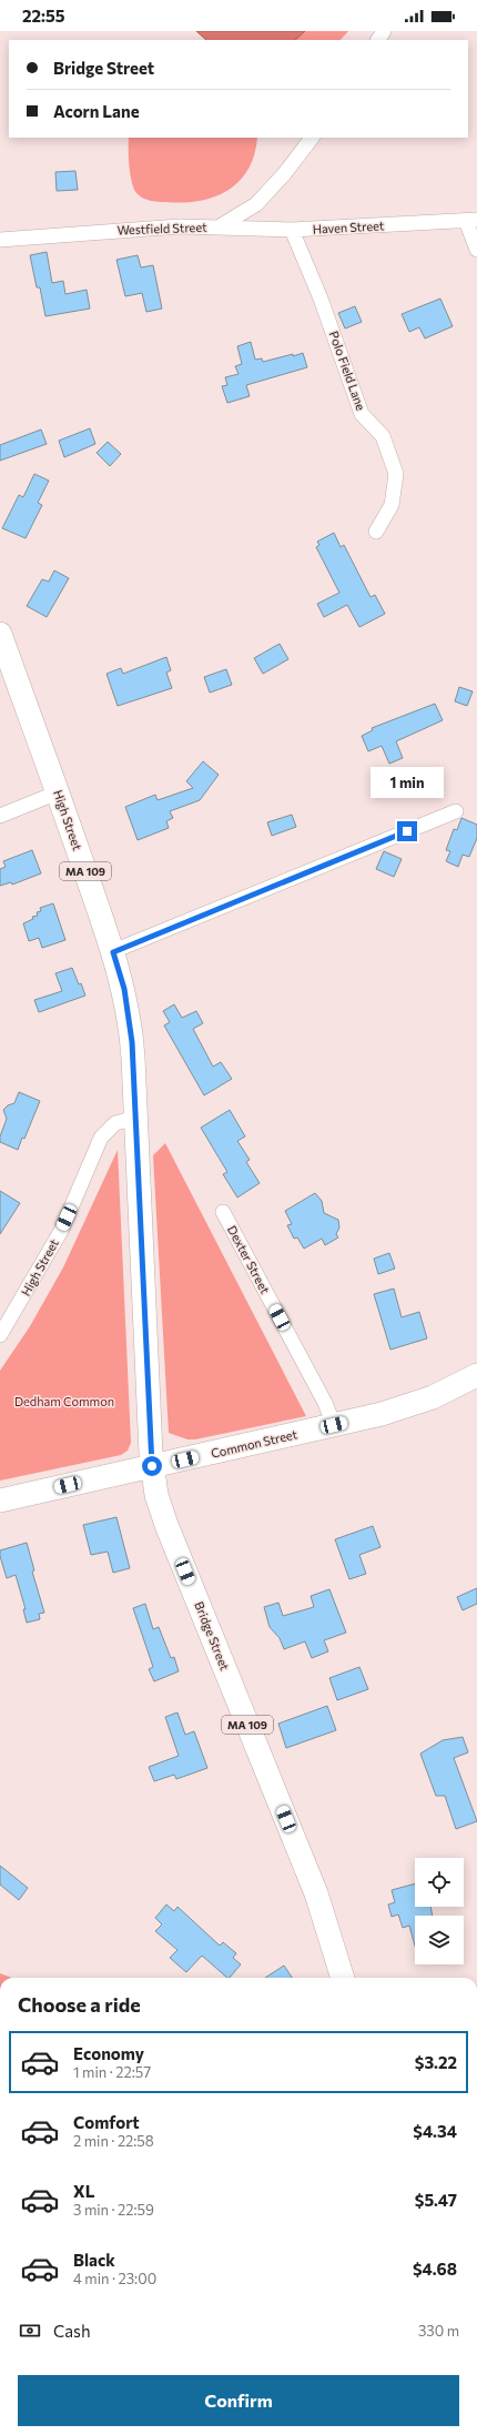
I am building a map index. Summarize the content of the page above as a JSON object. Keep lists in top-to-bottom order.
{
  "streets": {
    "main road": [
      "High Street",
      "MA 109",
      "Common Street",
      "Bridge Street"
    ],
    "street": [
      "Haven Street",
      "Westfield Street",
      "Polo Field Lane",
      "Dexter Street"
    ]
  },
  "crossings": [
    ["Haven Street", "Westfield Street"],
    ["Haven Street", "Polo Field Lane"],
    ["High Street", "Bridge Street"],
    ["Dexter Street", "Common Street"],
    ["Common Street", "Bridge Street"]
  ],
  "parks": ["Dedham Common"],
  "page": {
    "status": "22:55",
    "banner": ["Bridge Street", "Acorn Lane"],
    "bubble": "1 min",
    "heading": "Choose a ride",
    "list": [
      {
        "name": "Economy",
        "note": "1 min · 22:57",
        "value": "$3.22"
      },
      {
        "name": "Comfort",
        "note": "2 min · 22:58",
        "value": "$4.34"
      },
      {
        "name": "XL",
        "note": "3 min · 22:59",
        "value": "$5.47"
      },
      {
        "name": "Black",
        "note": "4 min · 23:00",
        "value": "$4.68"
      }
    ],
    "pay": ["Cash", "330 m"],
    "buttons": "Confirm"
  }
}
